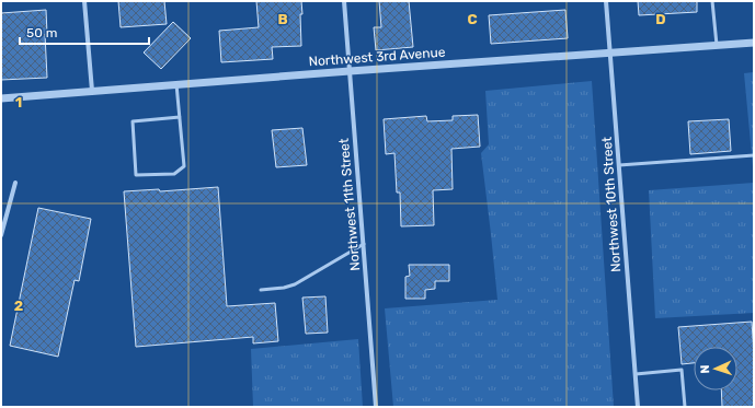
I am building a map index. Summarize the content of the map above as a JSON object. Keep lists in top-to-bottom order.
{
  "streets": {
    "street": ["Northwest 3rd Avenue", "Northwest 11th Street", "Northwest 10th Street"]
  },
  "crossings": [
    ["Northwest 3rd Avenue", "Northwest 11th Street"],
    ["Northwest 3rd Avenue", "Northwest 10th Street"]
  ],
  "scale_bar": "50 m",
  "north": "left",
  "grid": {
    "columns": ["B", "C", "D"],
    "rows": ["1", "2"]
  }
}
